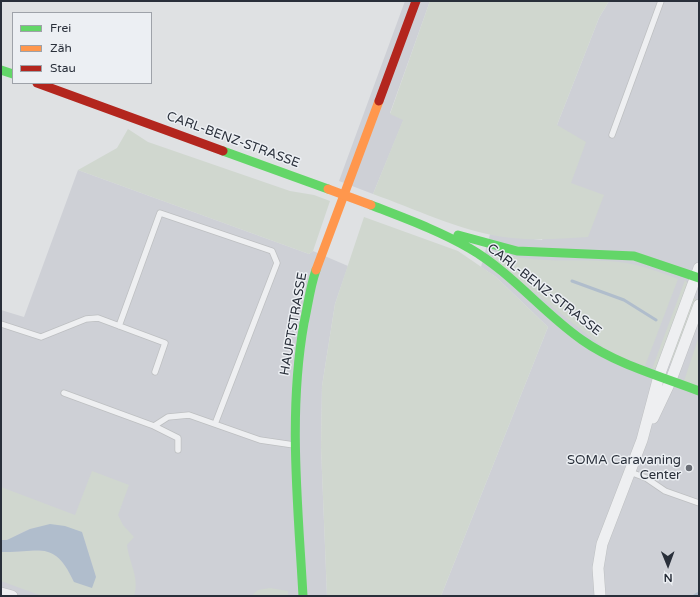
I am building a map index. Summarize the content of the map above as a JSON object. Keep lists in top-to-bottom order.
{
  "streets": {
    "street": ["CARL-BENZ-STRASSE", "HAUPTSTRASSE"]
  },
  "places": ["SOMA Caravaning Center"],
  "legend": ["Frei", "Zäh", "Stau"],
  "north": "bottom"
}
